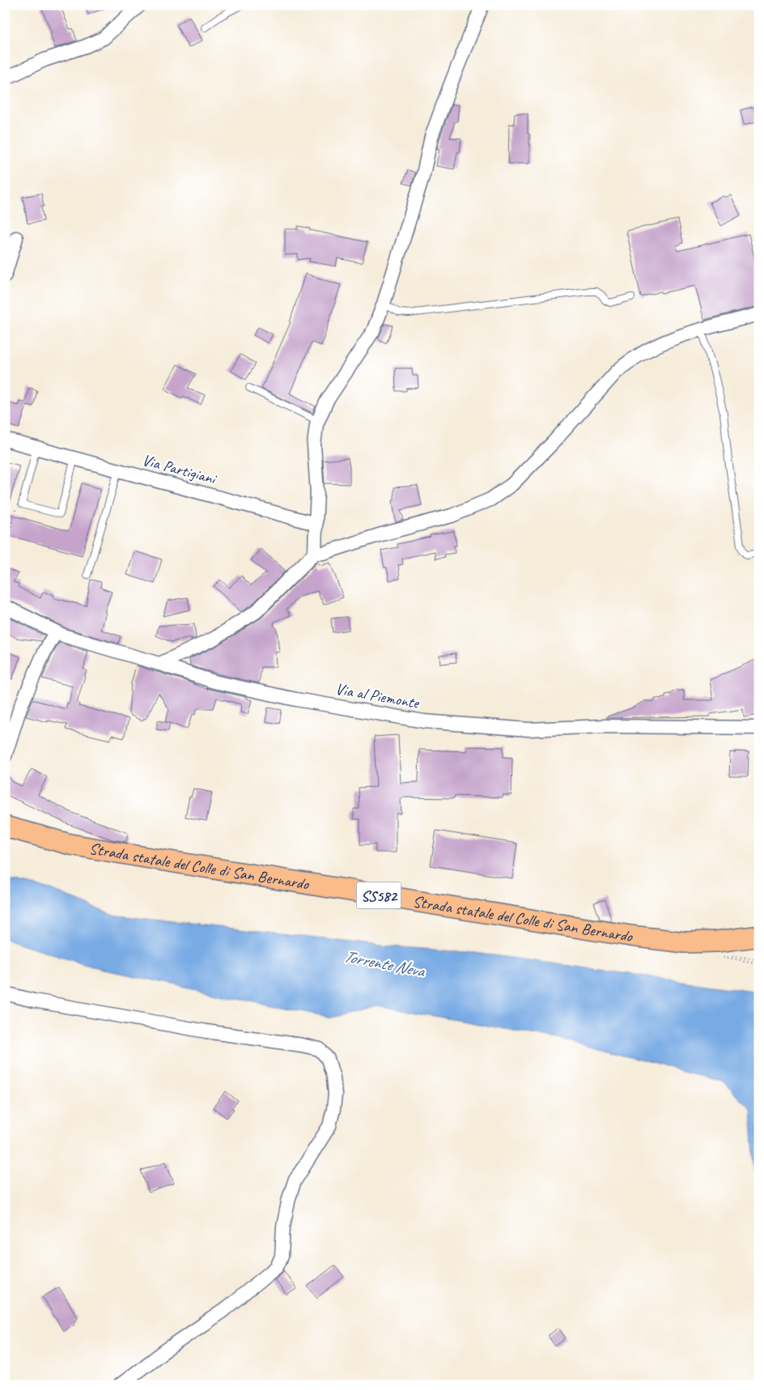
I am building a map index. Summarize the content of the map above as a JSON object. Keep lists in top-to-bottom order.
{
  "streets": {
    "main road": ["Strada statale del Colle di San Bernardo", "SS582"],
    "street": ["Via Partigiani", "Via al Piemonte"]
  },
  "water": ["Torrente Neva"]
}
